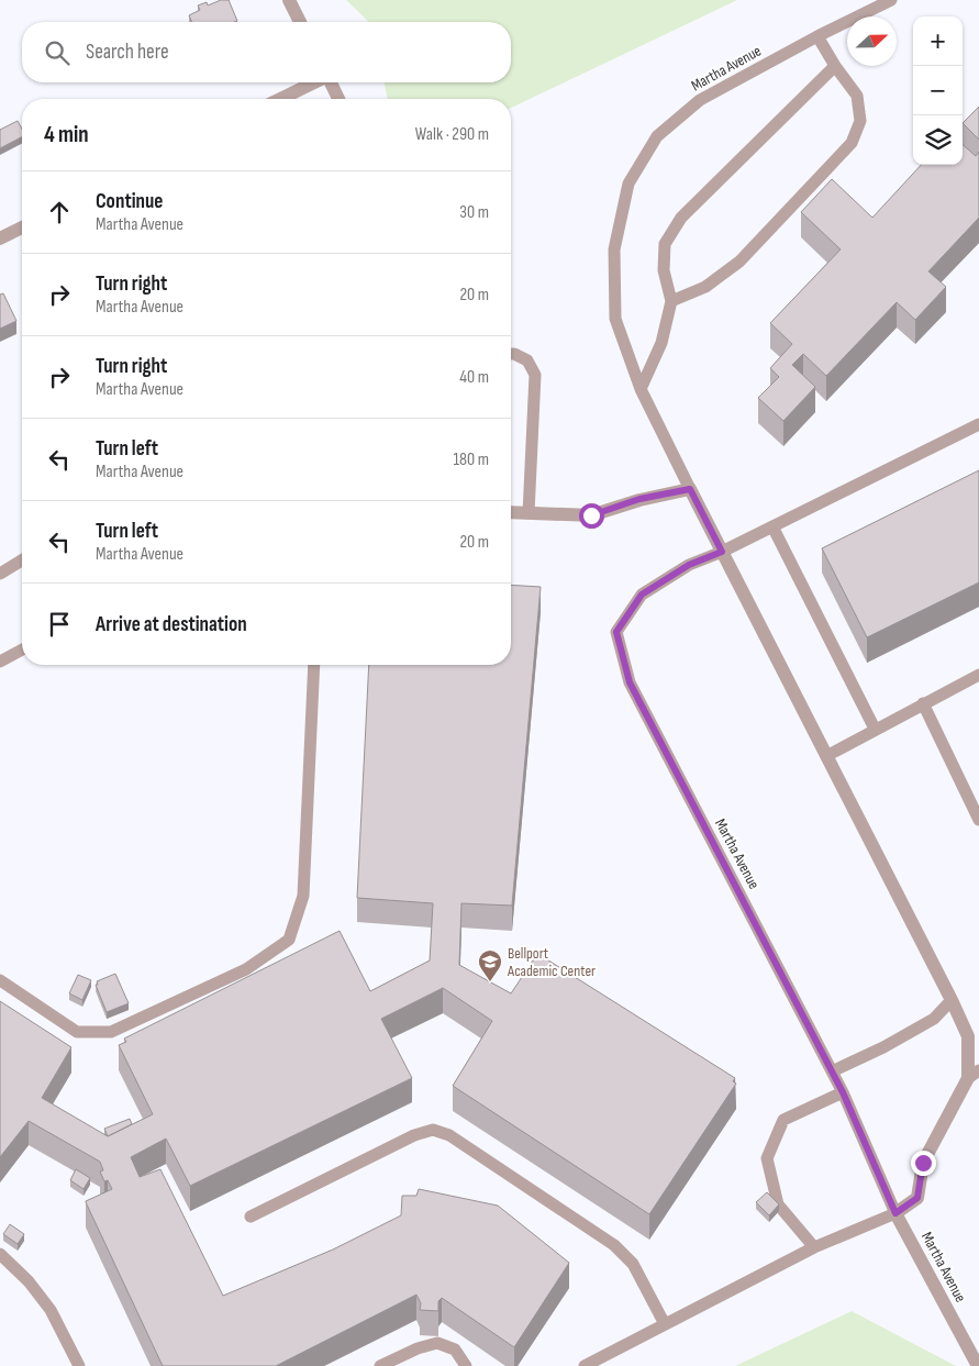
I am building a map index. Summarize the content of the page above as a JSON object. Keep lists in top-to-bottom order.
{
  "streets": {
    "street": ["Martha Avenue"]
  },
  "places": {
    "school or university": ["Bellport Academic Center"]
  },
  "north": "right",
  "page": {
    "map_buttons": ["+", "−"],
    "search": "Search here",
    "heading": ["4 min", "Walk · 290 m"],
    "list": [
      ["Continue", "Martha Avenue", "30 m"],
      ["Turn right", "Martha Avenue", "20 m"],
      ["Turn right", "Martha Avenue", "40 m"],
      ["Turn left", "Martha Avenue", "180 m"],
      ["Turn left", "Martha Avenue", "20 m"],
      "Arrive at destination"
    ]
  }
}
